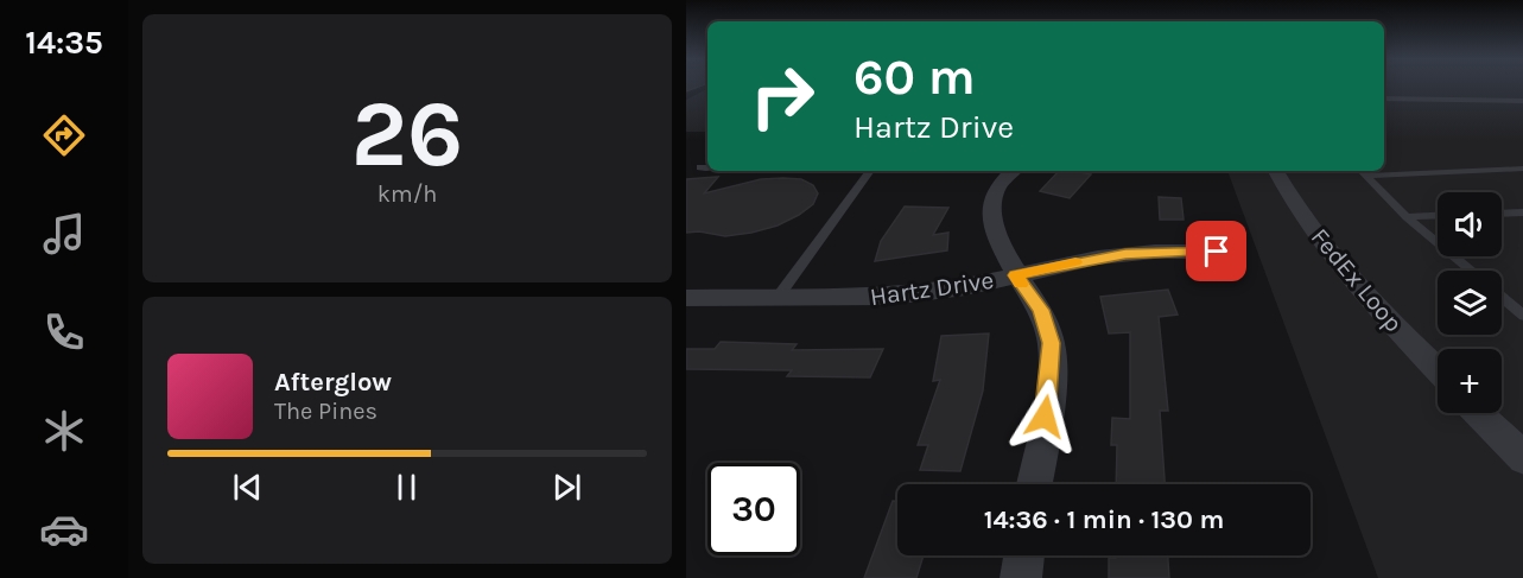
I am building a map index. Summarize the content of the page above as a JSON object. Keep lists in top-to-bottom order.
{
  "streets": {
    "street": ["FedEx Loop", "Hartz Drive"]
  },
  "page": {
    "tabs": "14:35",
    "tile": ["26", "km/h"],
    "turn": ["60 m", "Hartz Drive"],
    "map_buttons": "+",
    "song": ["Afterglow", "The Pines"],
    "limit": "30",
    "trip": "14:36 · 1 min · 130 m"
  }
}
